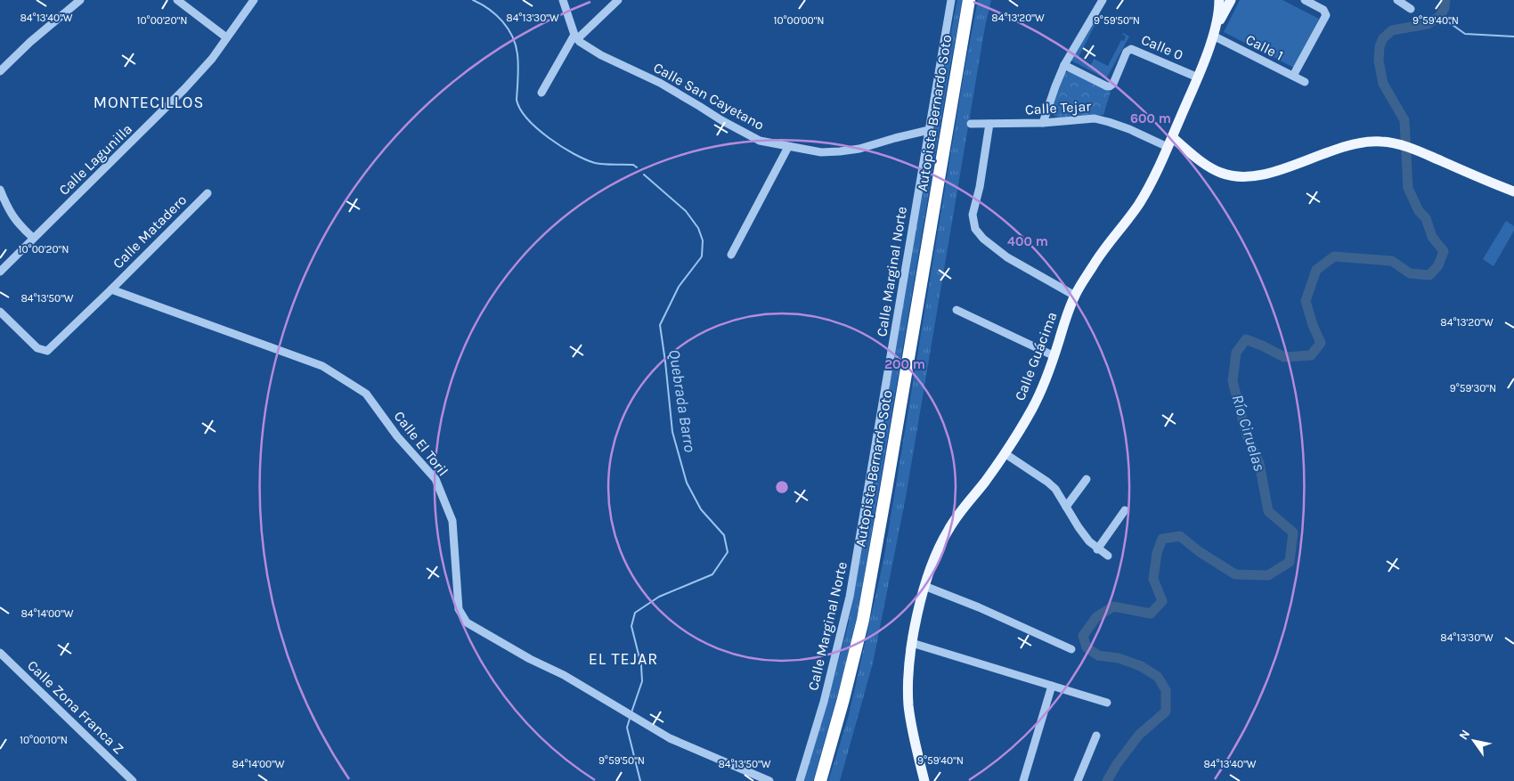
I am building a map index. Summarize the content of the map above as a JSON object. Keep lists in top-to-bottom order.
{
  "streets": {
    "highway": ["Autopista Bernardo Soto"],
    "main road": ["Calle Guácima"],
    "street": [
      "Calle 0",
      "Calle 1",
      "Calle San Cayetano",
      "Calle Tejar",
      "Calle Lagunilla",
      "Calle Matadero",
      "Calle Marginal Norte",
      "Calle El Toril",
      "Calle Zona Franca Z"
    ]
  },
  "crossings": [
    ["Calle 0", "Calle Guácima"],
    ["Calle 1", "Calle Guácima"],
    ["Calle San Cayetano", "Calle Marginal Norte"],
    ["Calle Tejar", "Calle Guácima"],
    ["Calle Matadero", "Calle El Toril"]
  ],
  "districts": ["MONTECILLOS", "EL TEJAR"],
  "water": ["Quebrada Barro", "Río Ciruelas"],
  "north": "top left",
  "coordinates": [
    "84°13'40\"W",
    "84°13'30\"W",
    "84°13'20\"W",
    "10°00'20\"N",
    "10°00'00\"N",
    "9°59'50\"N",
    "9°59'40\"N",
    "84°13'50\"W",
    "9°59'30\"N",
    "84°14'00\"W",
    "10°00'10\"N"
  ],
  "rings": ["600 m", "400 m", "200 m"]
}
